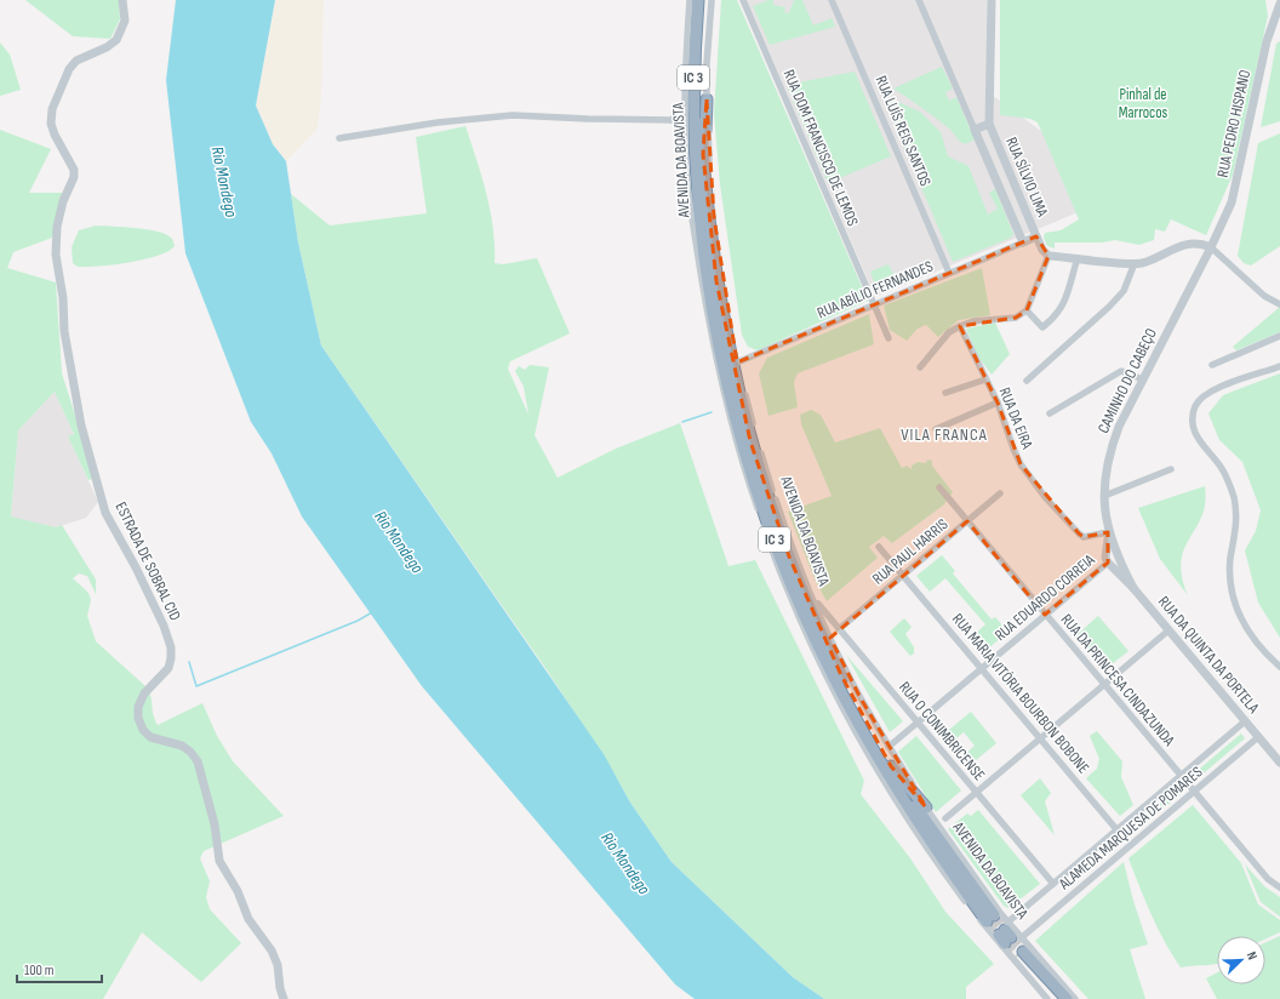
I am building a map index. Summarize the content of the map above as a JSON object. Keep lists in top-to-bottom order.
{
  "streets": {
    "highway": ["IC 3", "AVENIDA DA BOAVISTA"],
    "street": [
      "RUA PEDRO HISPANO",
      "RUA LUÍS REIS SANTOS",
      "RUA DOM FRANCISCO DE LEMOS",
      "RUA SÍLVIO LIMA",
      "RUA ABÍLIO FERNANDES",
      "CAMINHO DO CABEÇO",
      "RUA DA EIRA",
      "RUA PAUL HARRIS",
      "ESTRADA DE SOBRAL CID",
      "RUA EDUARDO CORREIA",
      "RUA DA QUINTA DA PORTELA",
      "RUA DA PRINCESA CINDAZUNDA",
      "RUA MARIA VITÓRIA BOURBON BOBONE",
      "RUA O CONIMBRICENSE",
      "ALAMEDA MARQUESA DE POMARES"
    ]
  },
  "crossings": [
    ["RUA PEDRO HISPANO", "CAMINHO DO CABEÇO"],
    ["RUA LUÍS REIS SANTOS", "RUA ABÍLIO FERNANDES"],
    ["RUA DOM FRANCISCO DE LEMOS", "RUA ABÍLIO FERNANDES"],
    ["AVENIDA DA BOAVISTA", "RUA ABÍLIO FERNANDES"],
    ["AVENIDA DA BOAVISTA", "RUA EDUARDO CORREIA"],
    ["AVENIDA DA BOAVISTA", "RUA O CONIMBRICENSE"],
    ["AVENIDA DA BOAVISTA", "ALAMEDA MARQUESA DE POMARES"],
    ["RUA SÍLVIO LIMA", "RUA ABÍLIO FERNANDES"],
    ["CAMINHO DO CABEÇO", "RUA DA EIRA"],
    ["CAMINHO DO CABEÇO", "RUA EDUARDO CORREIA"],
    ["CAMINHO DO CABEÇO", "RUA DA QUINTA DA PORTELA"],
    ["RUA PAUL HARRIS", "RUA DA PRINCESA CINDAZUNDA"],
    ["RUA PAUL HARRIS", "RUA MARIA VITÓRIA BOURBON BOBONE"],
    ["RUA PAUL HARRIS", "RUA O CONIMBRICENSE"],
    ["RUA EDUARDO CORREIA", "RUA DA QUINTA DA PORTELA"],
    ["RUA EDUARDO CORREIA", "RUA DA PRINCESA CINDAZUNDA"],
    ["RUA EDUARDO CORREIA", "RUA MARIA VITÓRIA BOURBON BOBONE"],
    ["RUA EDUARDO CORREIA", "RUA O CONIMBRICENSE"],
    ["RUA DA QUINTA DA PORTELA", "ALAMEDA MARQUESA DE POMARES"],
    ["RUA DA PRINCESA CINDAZUNDA", "ALAMEDA MARQUESA DE POMARES"],
    ["RUA MARIA VITÓRIA BOURBON BOBONE", "ALAMEDA MARQUESA DE POMARES"],
    ["RUA O CONIMBRICENSE", "ALAMEDA MARQUESA DE POMARES"]
  ],
  "districts": ["VILA FRANCA"],
  "water": ["Rio Mondego"],
  "parks": ["Pinhal de Marrocos"],
  "scale_bar": "100 m",
  "north": "top right"
}
